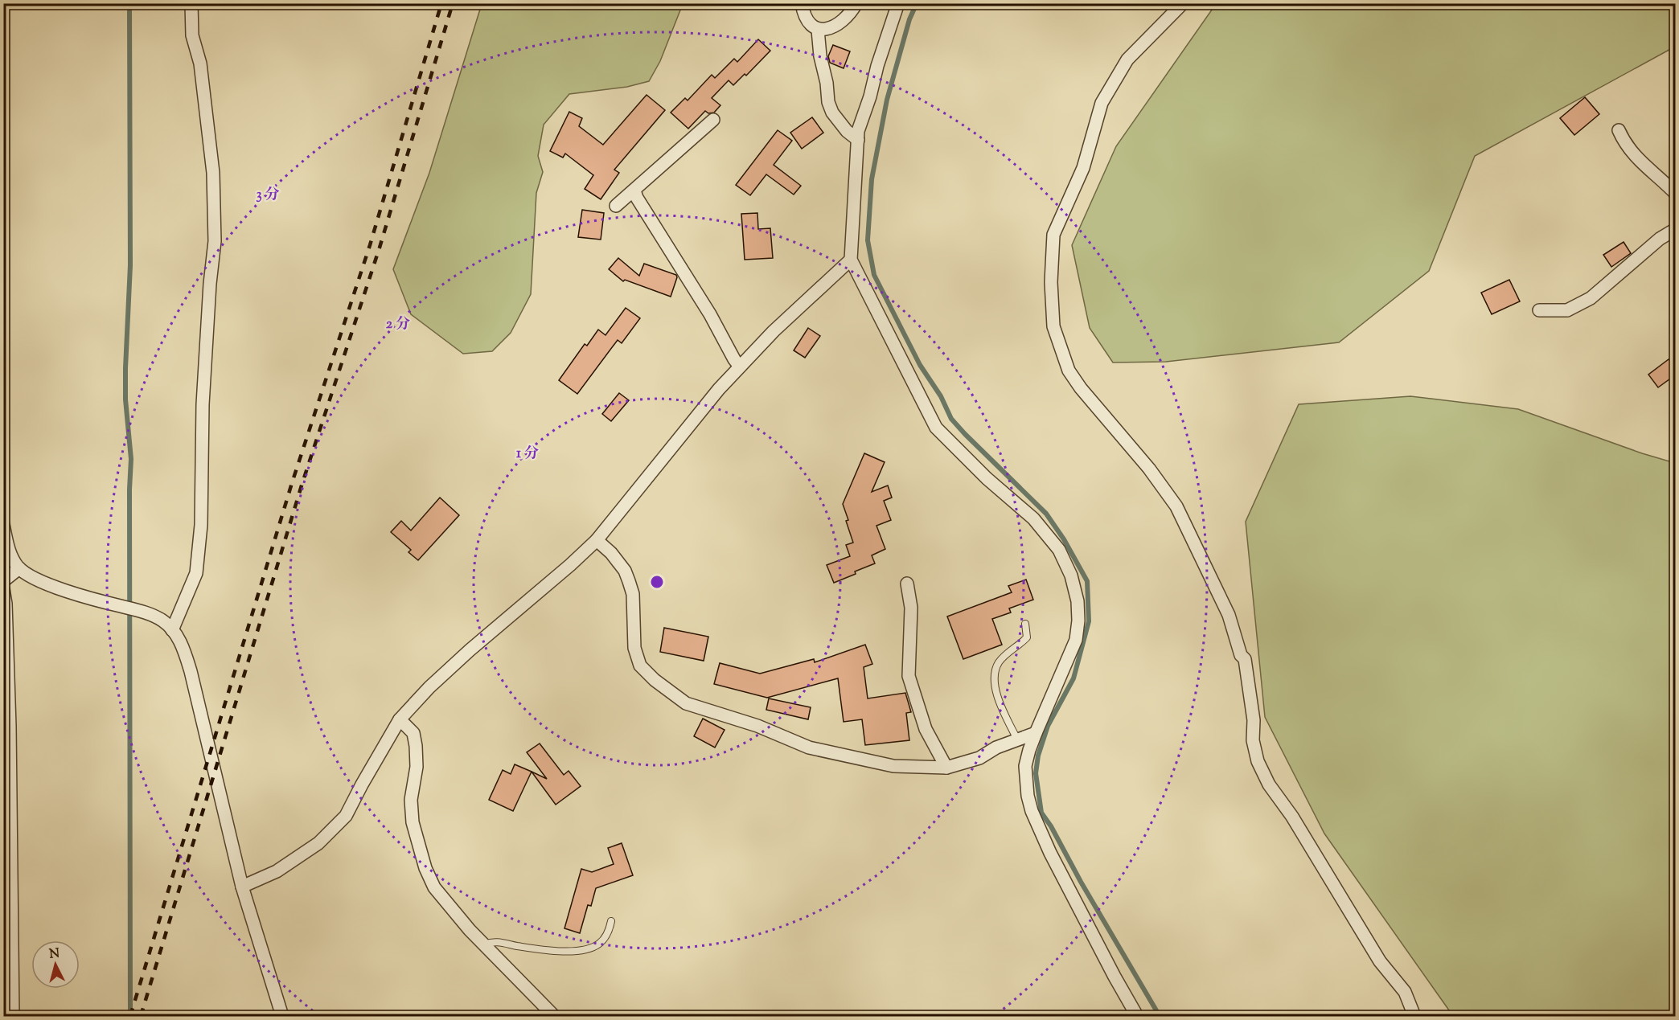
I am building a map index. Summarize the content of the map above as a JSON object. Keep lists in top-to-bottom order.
{
  "north": "top",
  "rings": ["3 分", "2 分", "1 分"]
}
